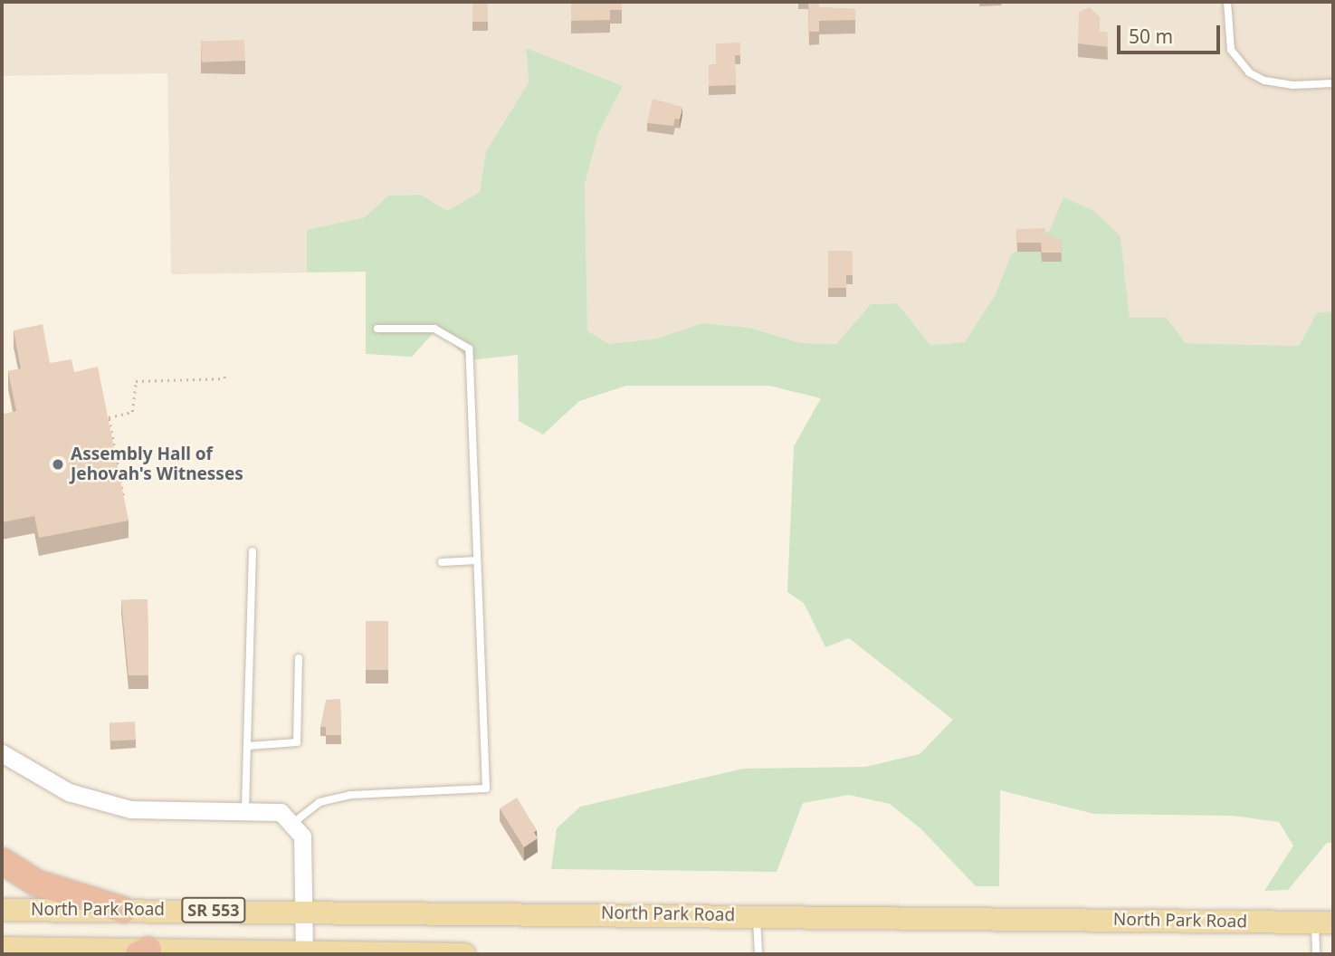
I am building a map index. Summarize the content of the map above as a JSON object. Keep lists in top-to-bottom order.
{
  "streets": {
    "main road": ["North Park Road", "SR 553"]
  },
  "places": ["Assembly Hall of Jehovah's Witnesses"],
  "scale_bar": "50 m"
}
